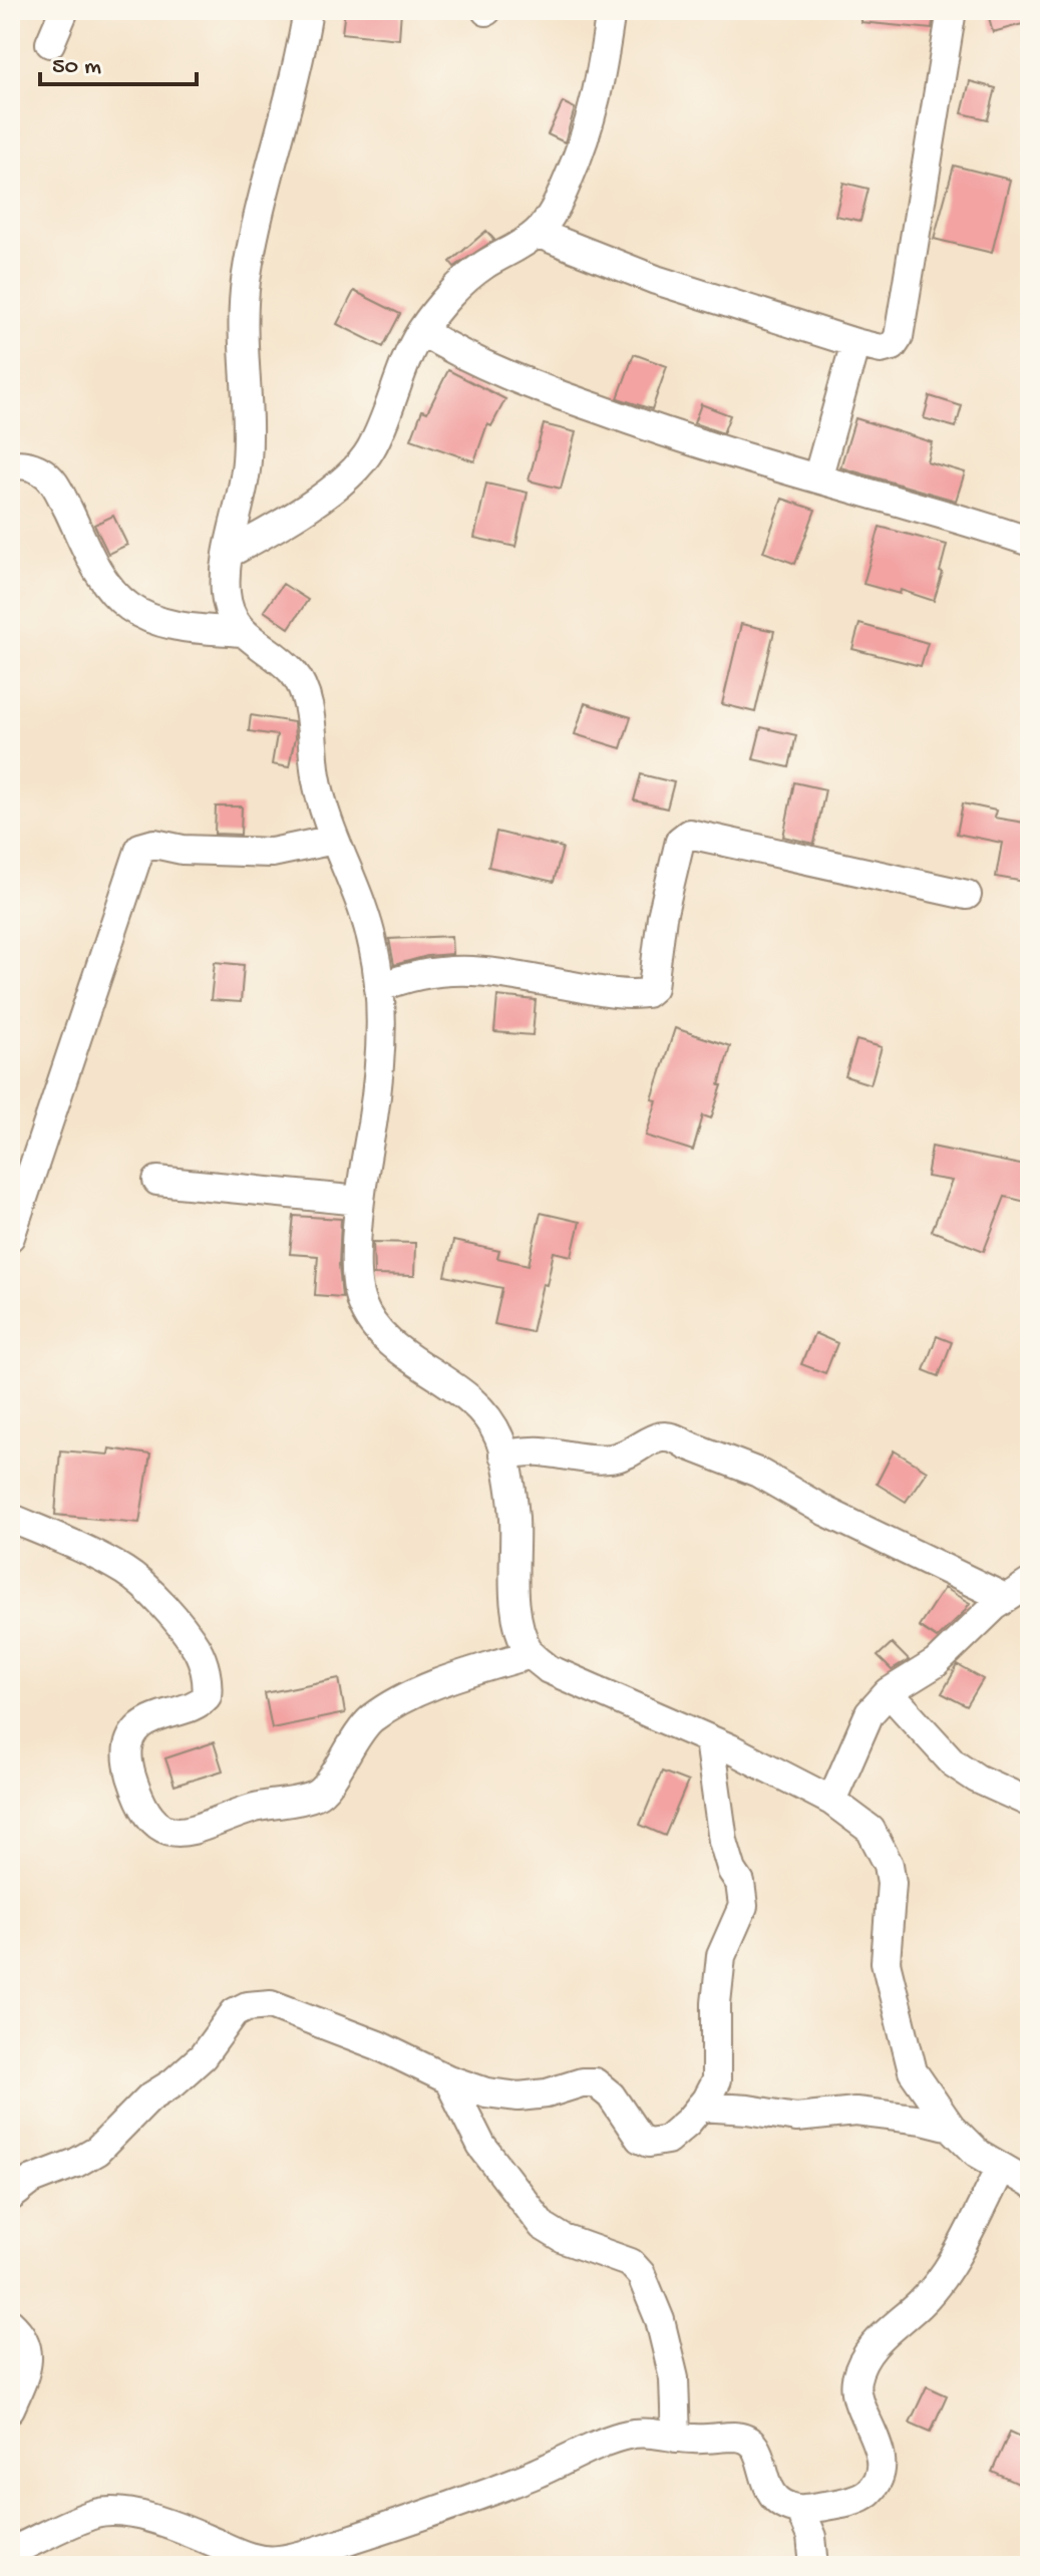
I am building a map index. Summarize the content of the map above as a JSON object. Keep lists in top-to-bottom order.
{
  "scale_bar": "50 m"
}
